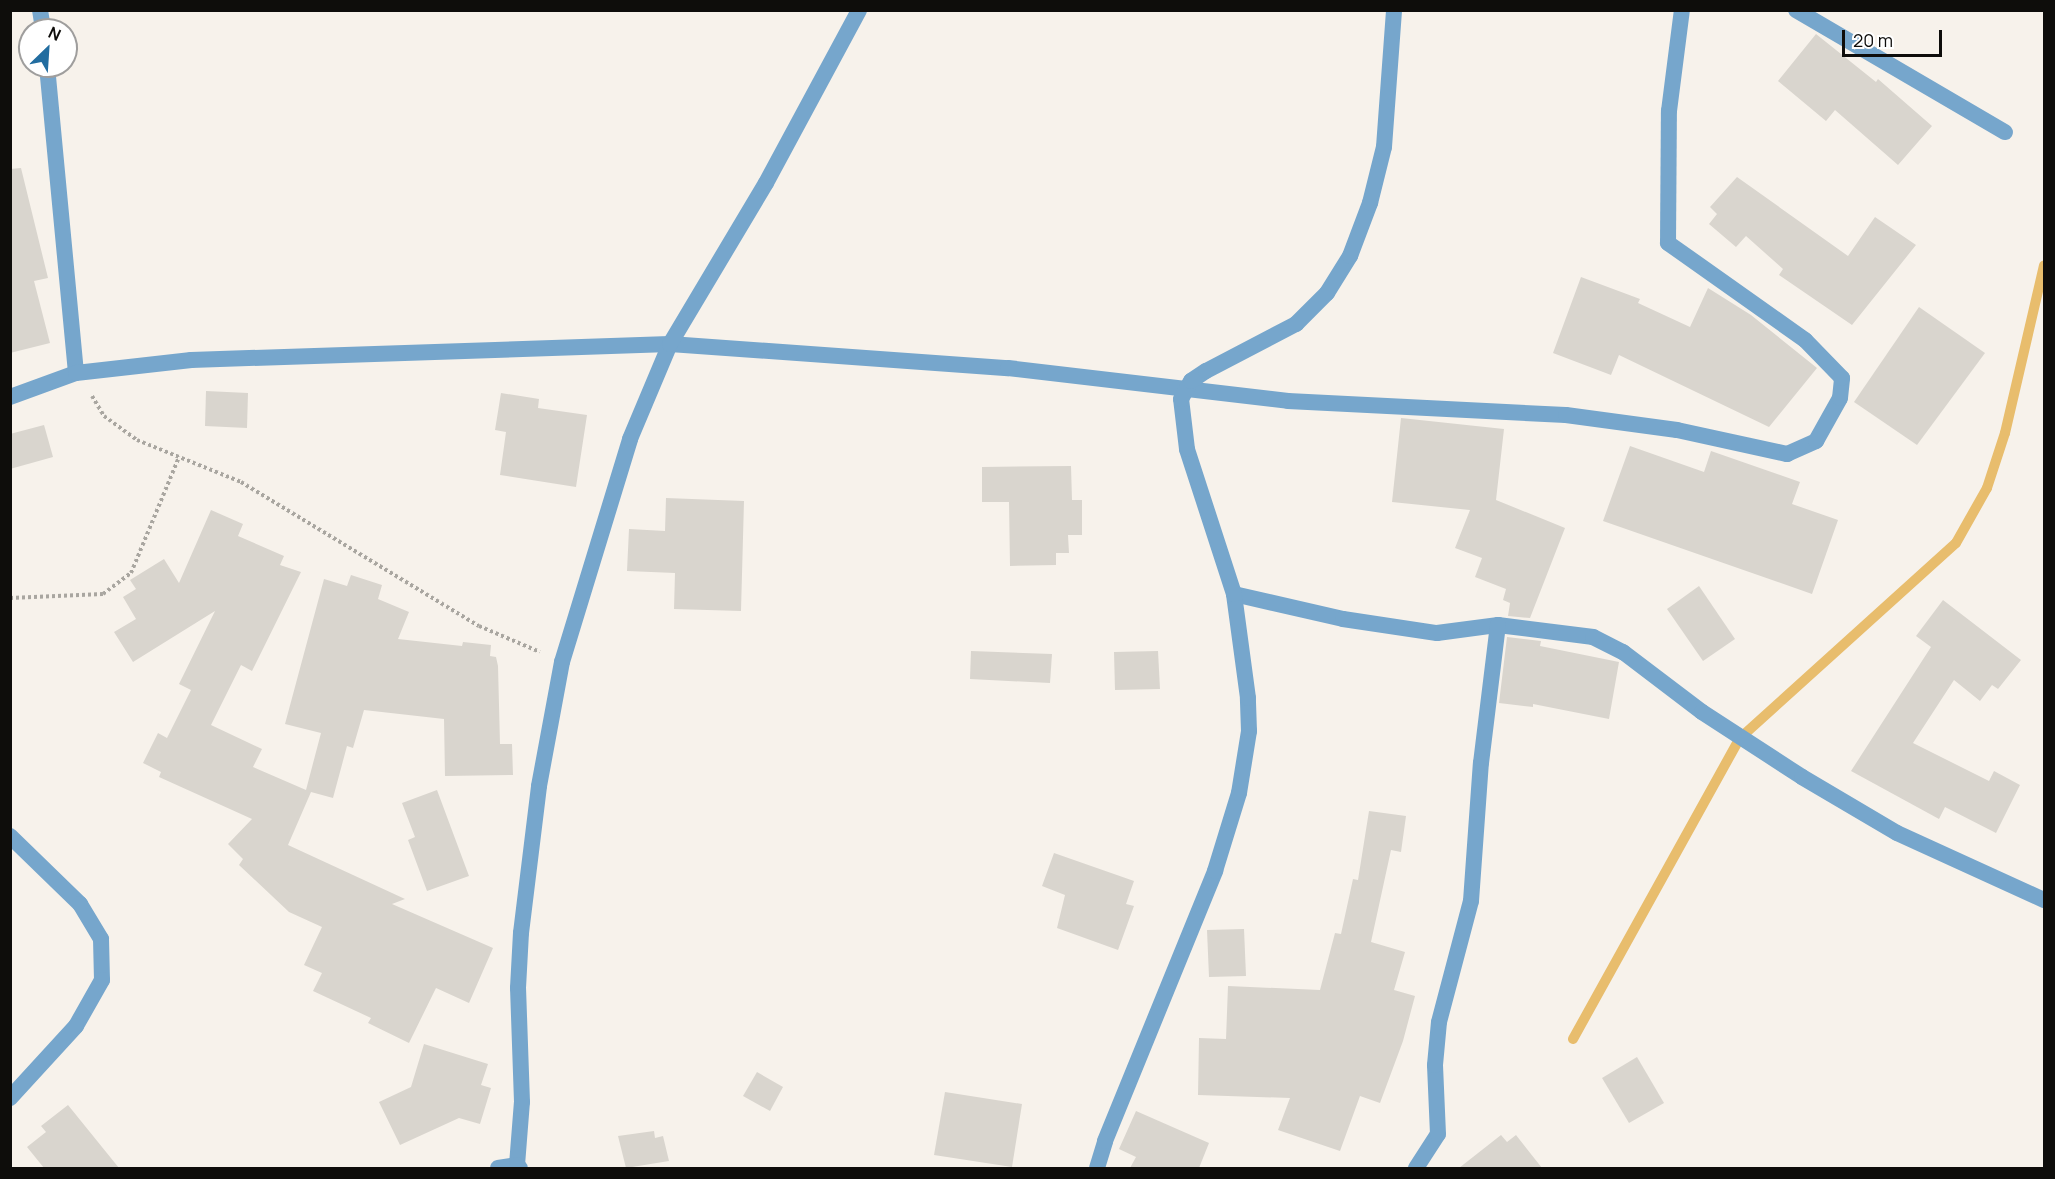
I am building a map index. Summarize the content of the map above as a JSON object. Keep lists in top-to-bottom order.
{
  "scale_bar": "20 m",
  "north": "top right"
}
